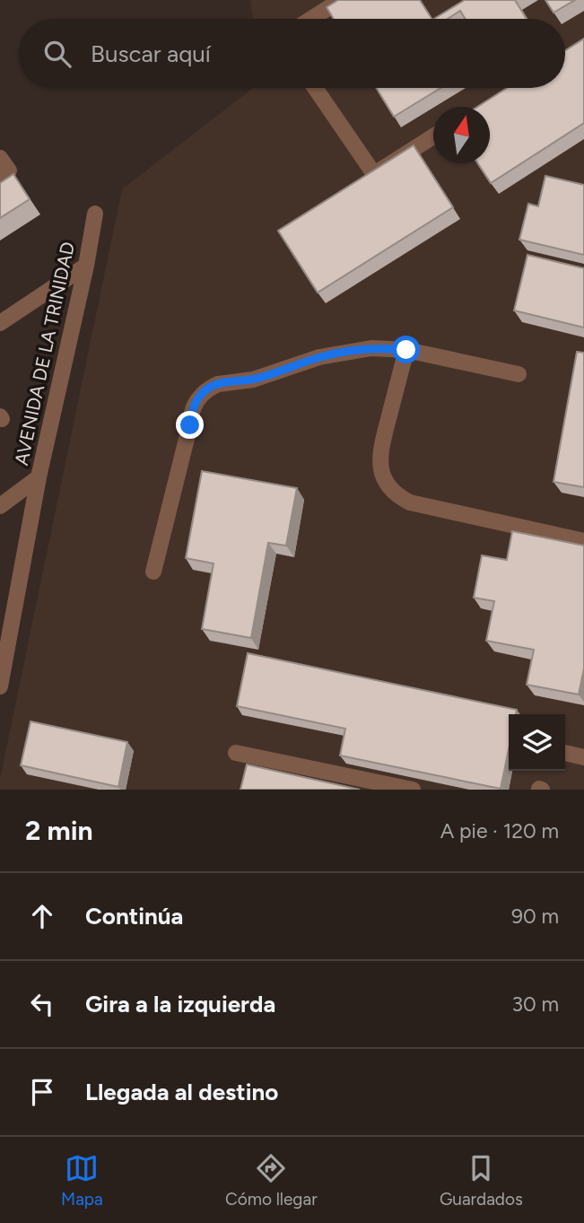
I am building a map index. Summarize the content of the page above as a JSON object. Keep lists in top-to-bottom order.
{
  "streets": {
    "street": ["AVENIDA DE LA TRINIDAD"]
  },
  "north": "top",
  "page": {
    "search": "Buscar aquí",
    "heading": ["2 min", "A pie · 120 m"],
    "list": [
      ["Continúa", "90 m"],
      ["Gira a la izquierda", "30 m"],
      "Llegada al destino"
    ],
    "nav": ["Mapa", "Cómo llegar", "Guardados"]
  }
}
